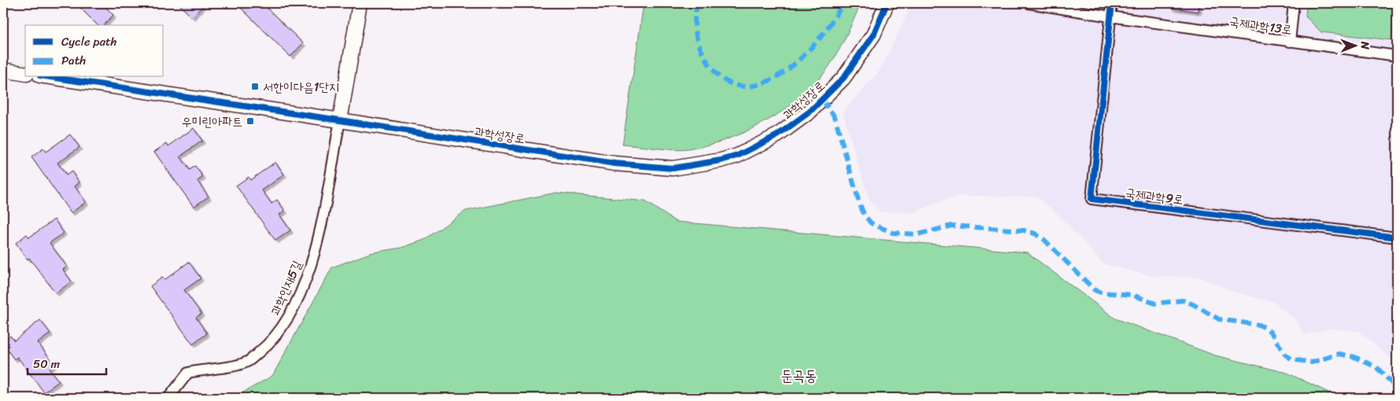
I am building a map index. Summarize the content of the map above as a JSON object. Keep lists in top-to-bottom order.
{
  "streets": {
    "street": [
      "국제과학13로",
      "과학성장로",
      "국제과학9로",
      "과학인재5길"
    ]
  },
  "crossings": [
    ["국제과학13로", "국제과학9로"],
    ["과학성장로", "과학인재5길"]
  ],
  "districts": ["둔곡동"],
  "places": {
    "transit": ["서한이다음1단지", "우미린아파트"]
  },
  "legend": ["Cycle path", "Path"],
  "scale_bar": "50 m",
  "north": "right"
}
